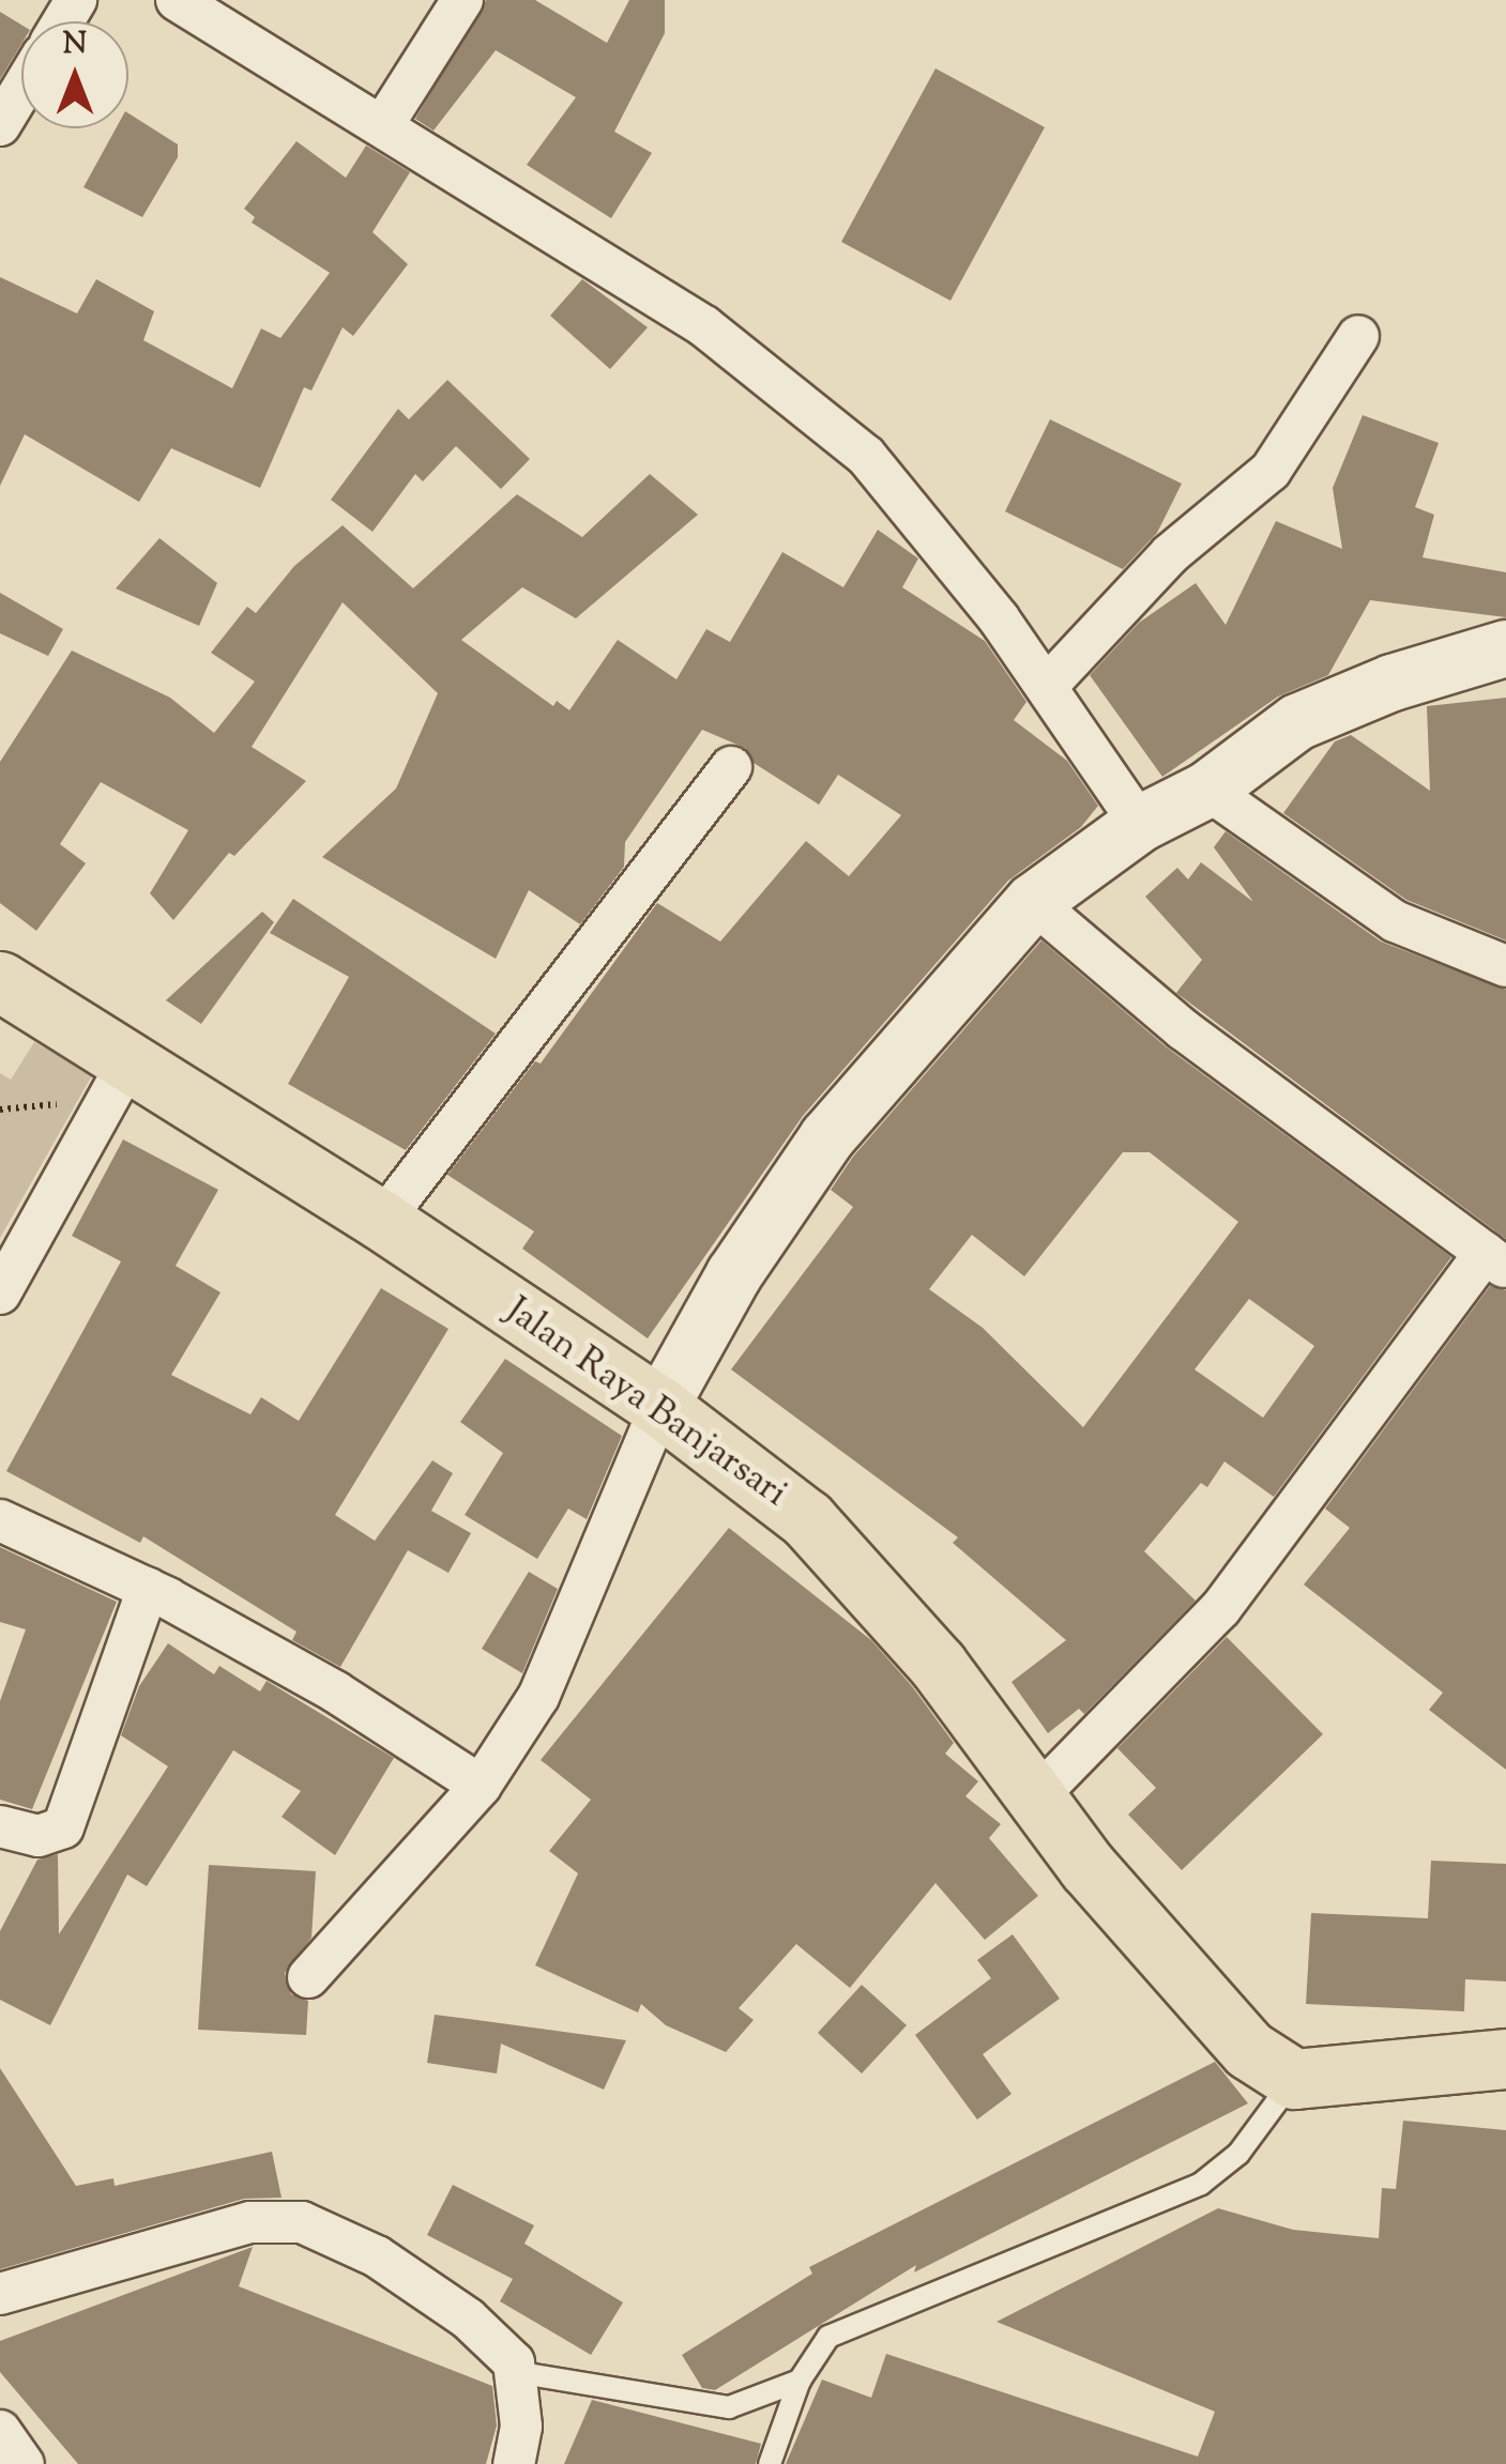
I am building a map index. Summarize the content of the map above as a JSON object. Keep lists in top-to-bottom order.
{
  "streets": {
    "highway": ["Jalan Raya Banjarsari"]
  },
  "north": "top"
}
